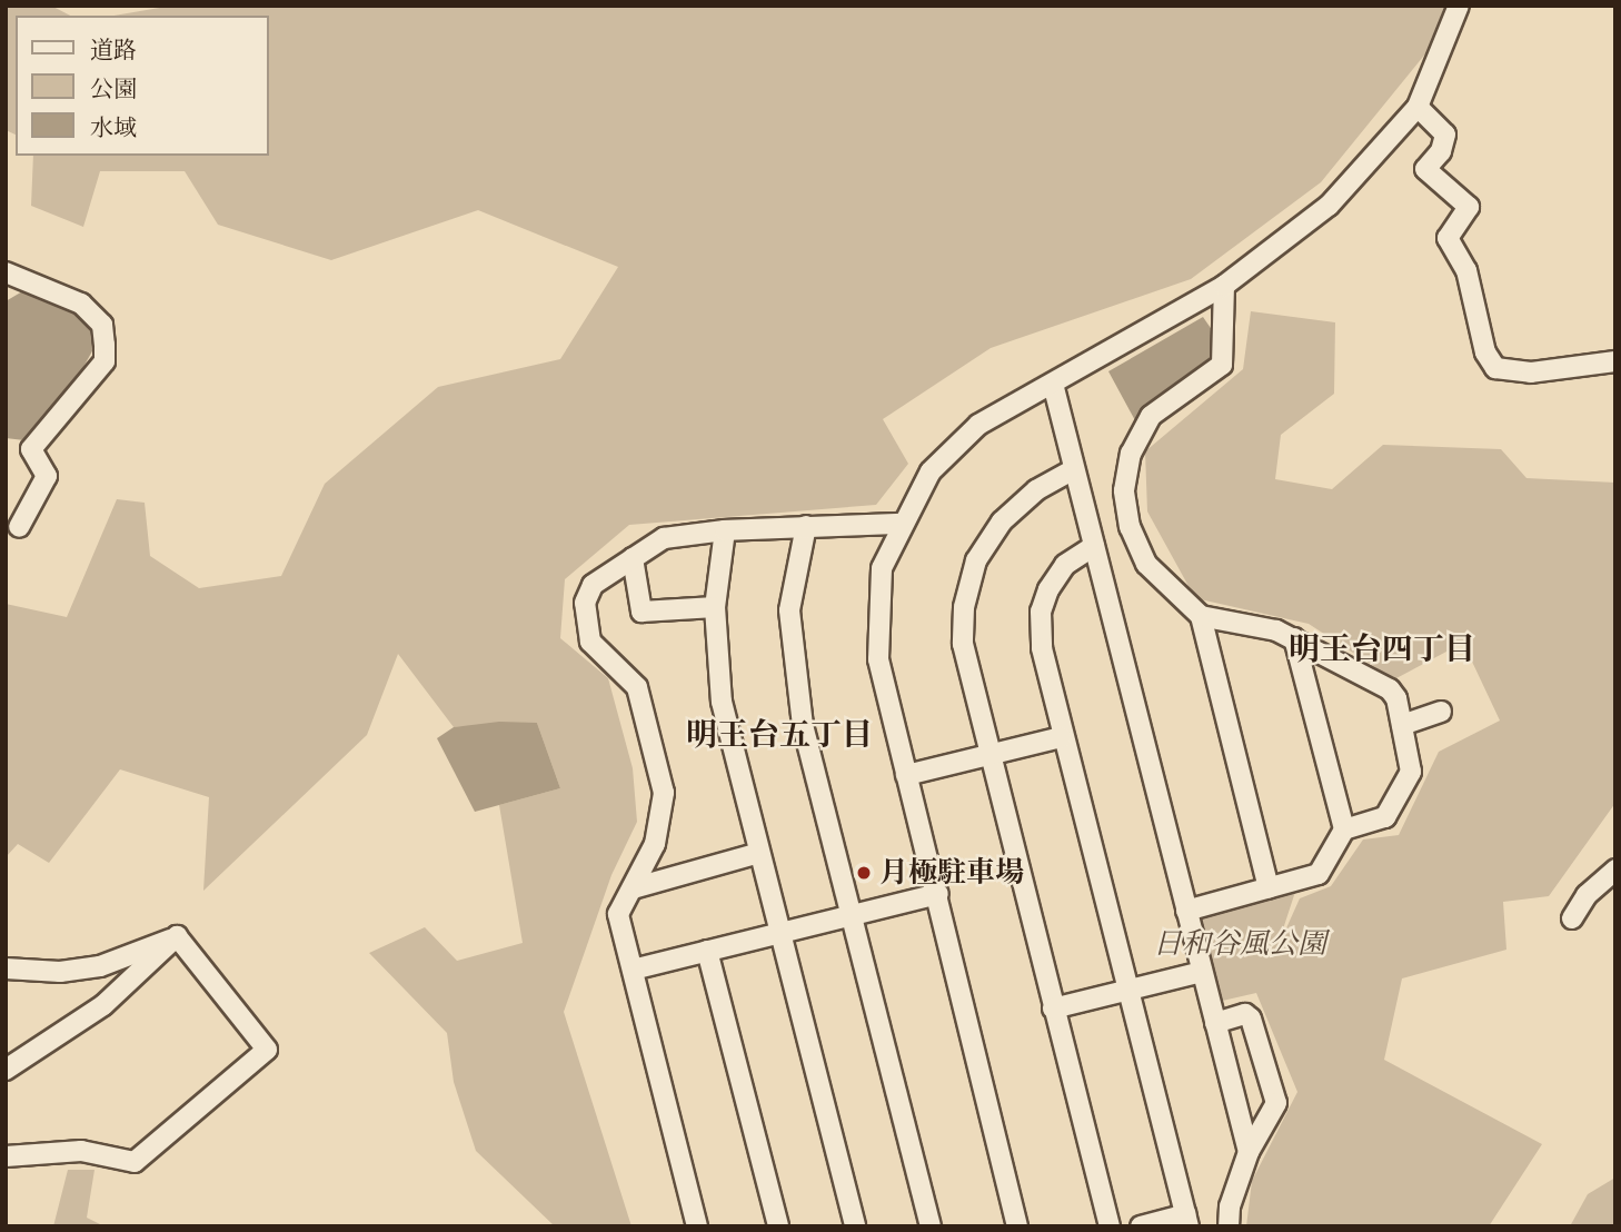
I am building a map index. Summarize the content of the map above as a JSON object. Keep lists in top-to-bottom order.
{
  "districts": ["明王台四丁目", "明王台五丁目"],
  "parks": ["日和谷風公園"],
  "places": ["月極駐車場"],
  "legend": ["道路", "公園", "水域"]
}
